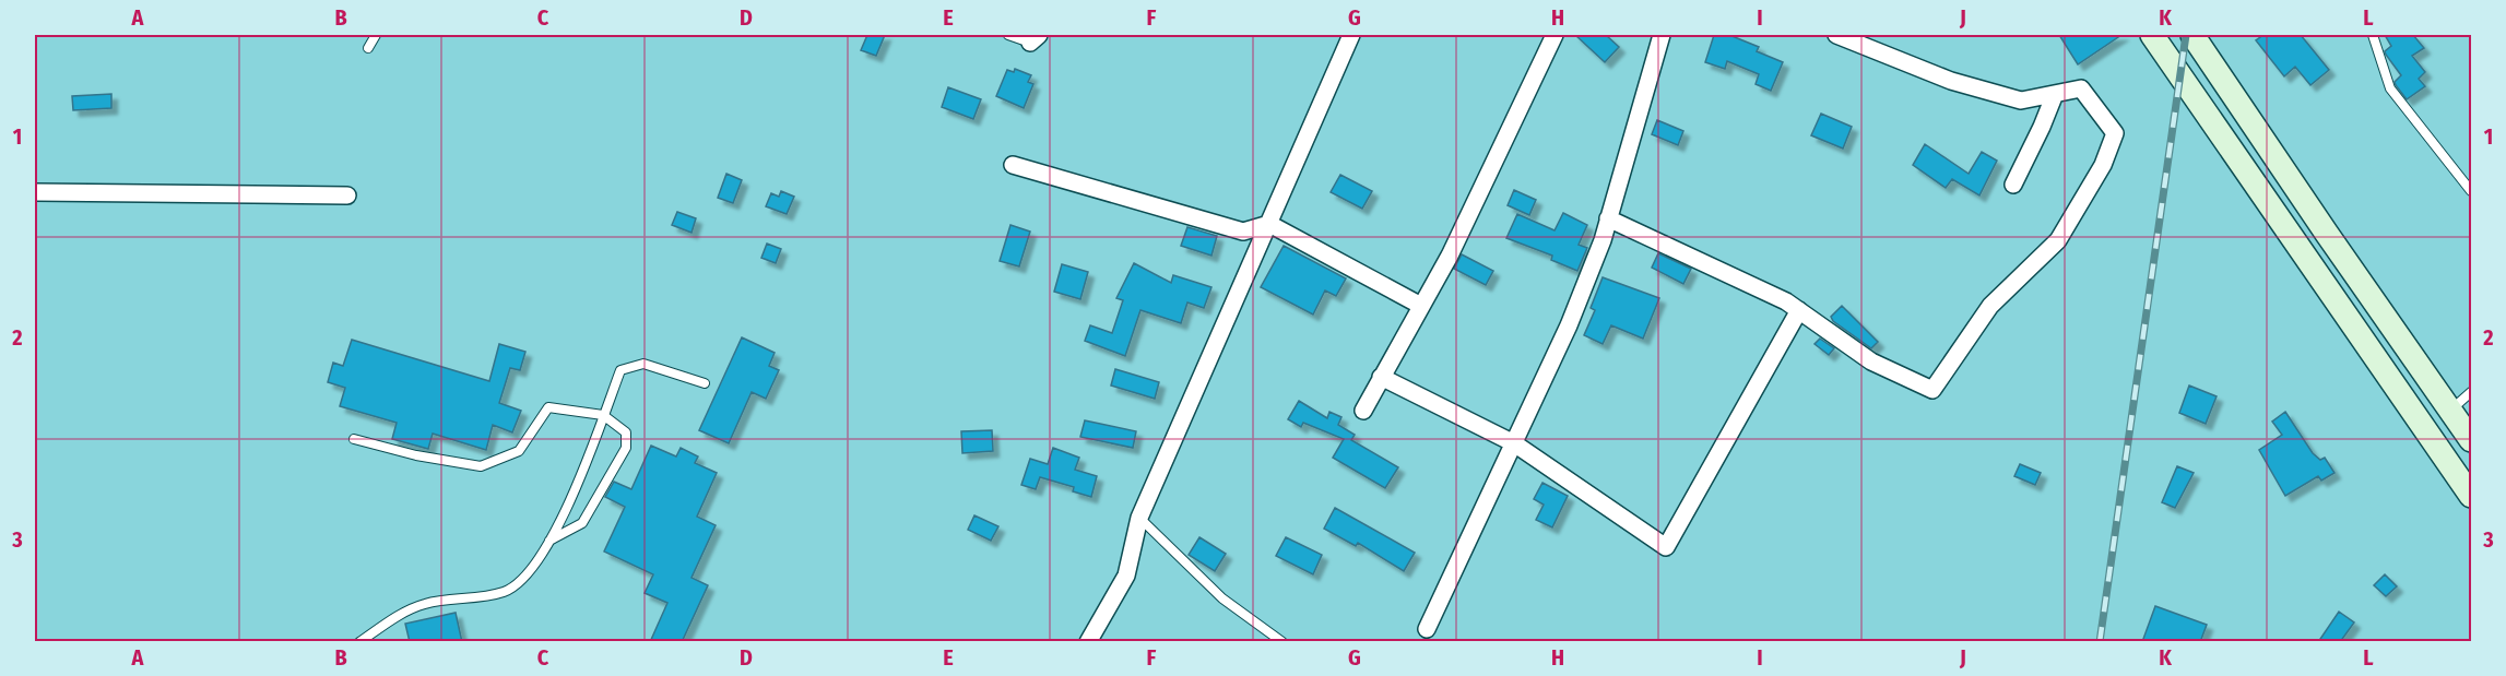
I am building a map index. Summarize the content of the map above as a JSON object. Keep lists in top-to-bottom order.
{
  "grid": {
    "columns": [
      "A",
      "B",
      "C",
      "D",
      "E",
      "F",
      "G",
      "H",
      "I",
      "J",
      "K",
      "L"
    ],
    "rows": ["1", "2", "3"]
  }
}
